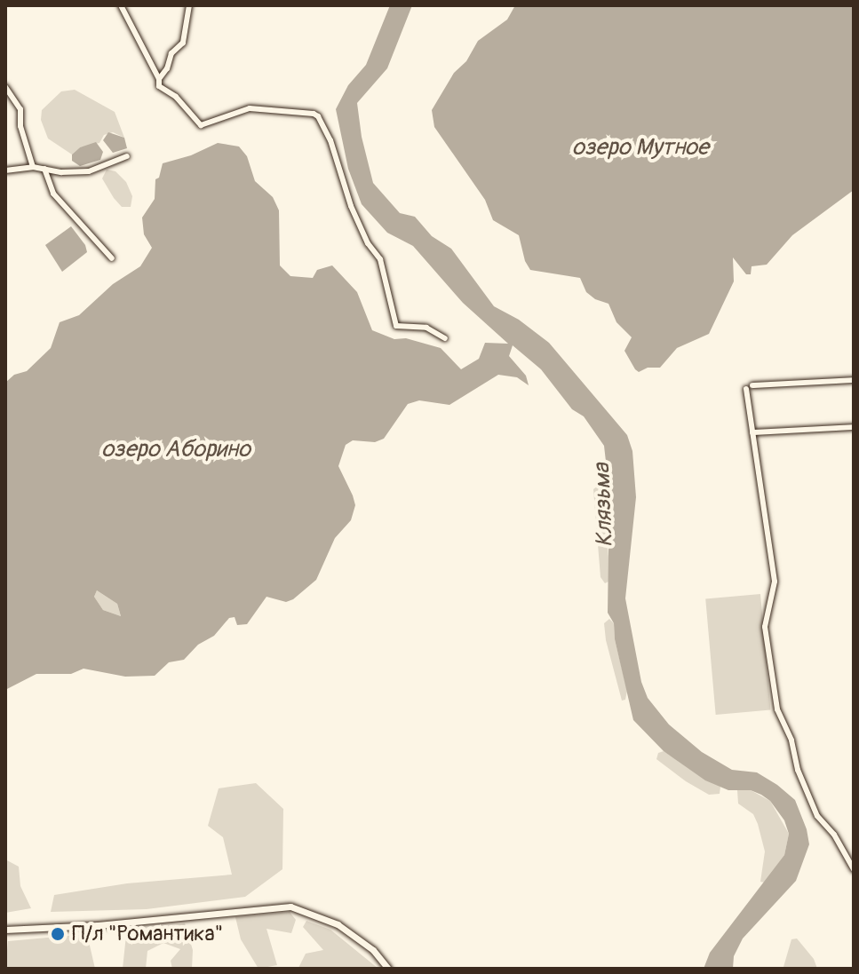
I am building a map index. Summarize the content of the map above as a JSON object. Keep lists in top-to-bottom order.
{
  "water": ["озеро Мутное", "озеро Аборино", "Клязьма"],
  "places": ["П/л \"Романтика\""]
}
